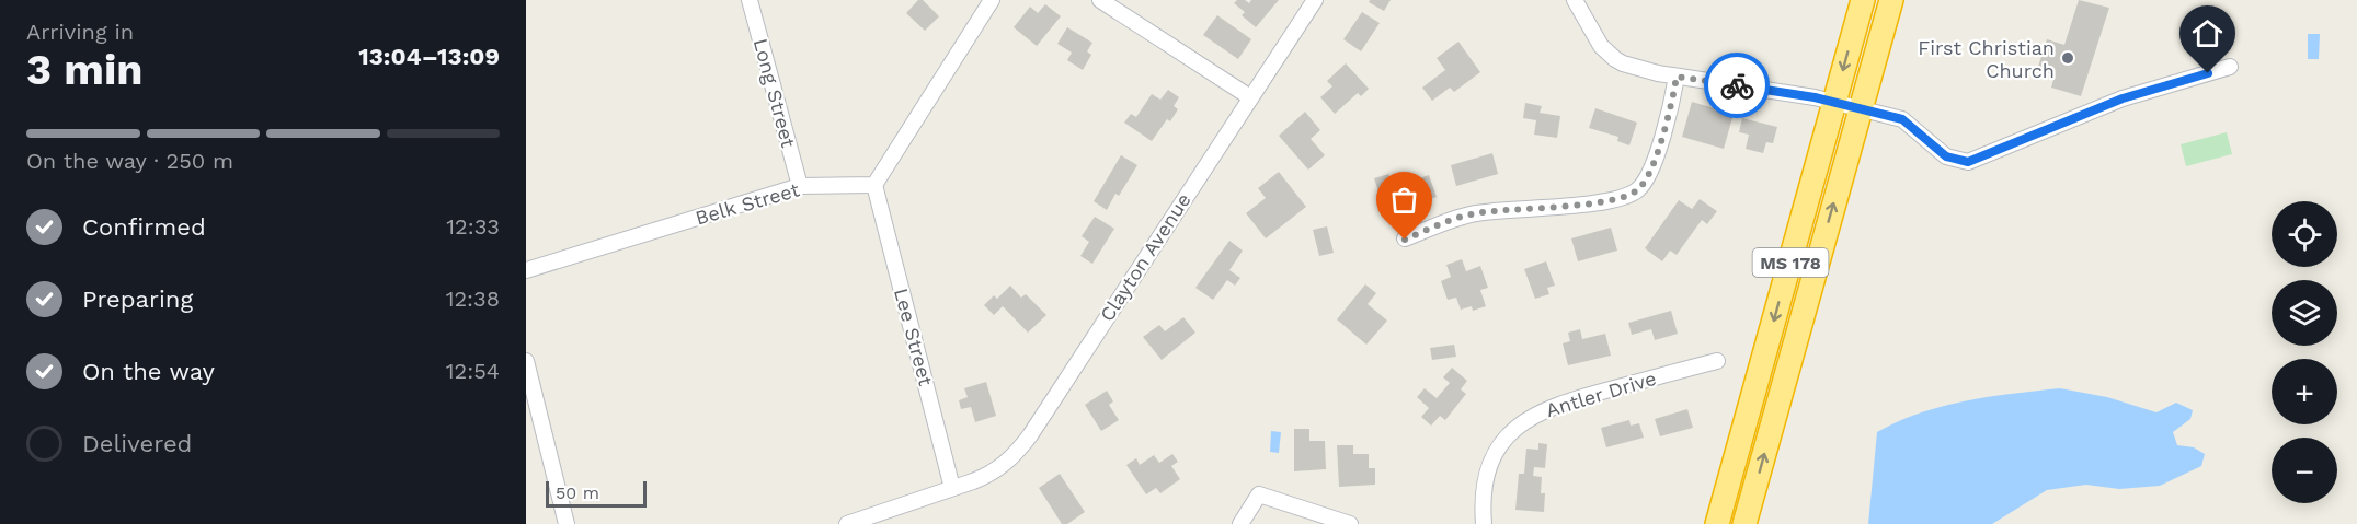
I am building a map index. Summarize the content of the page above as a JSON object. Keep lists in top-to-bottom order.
{
  "streets": {
    "highway": ["MS 178"],
    "street": [
      "Long Street",
      "Belk Street",
      "Clayton Avenue",
      "Lee Street",
      "Antler Drive"
    ]
  },
  "crossings": [
    ["Long Street", "Belk Street"],
    ["Belk Street", "Lee Street"],
    ["Clayton Avenue", "Lee Street"]
  ],
  "places": ["First Christian Church"],
  "scale_bar": "50 m",
  "page": {
    "heading": ["3 min", "Arriving in", "13:04–13:09"],
    "bar": "On the way · 250 m",
    "list": [
      ["Confirmed", "12:33"],
      ["Preparing", "12:38"],
      ["On the way", "12:54"],
      "Delivered"
    ],
    "map_buttons": ["+", "−"],
    "scale": "50 m"
  }
}
